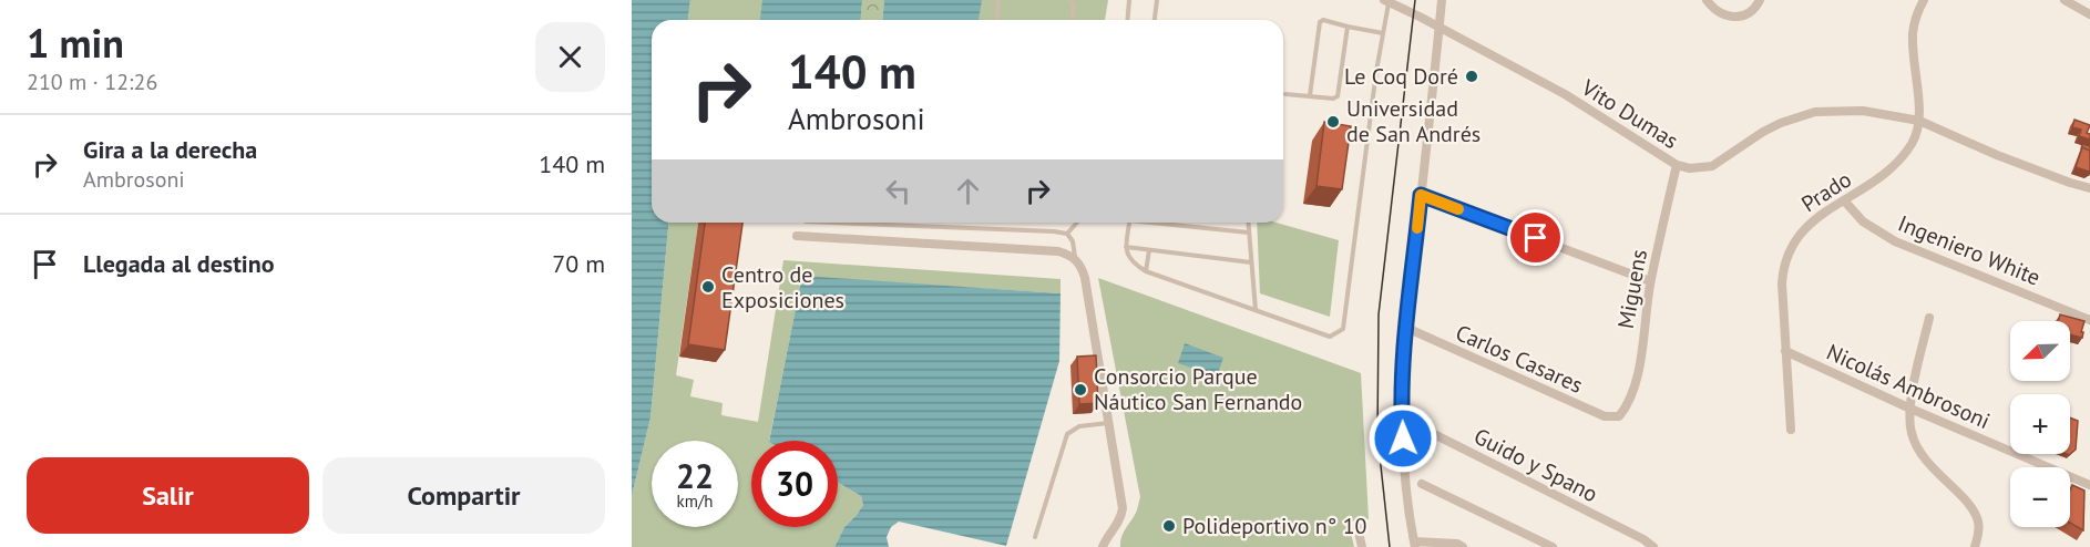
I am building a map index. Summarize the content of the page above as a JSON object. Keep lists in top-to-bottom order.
{
  "streets": {
    "street": [
      "Vito Dumas",
      "Prado",
      "Ingeniero White",
      "Miguens",
      "Carlos Casares",
      "Nicolás Ambrosoni",
      "Guido y Spano"
    ]
  },
  "crossings": [
    ["Vito Dumas", "Prado"],
    ["Vito Dumas", "Miguens"],
    ["Prado", "Ingeniero White"],
    ["Prado", "Nicolás Ambrosoni"],
    ["Miguens", "Carlos Casares"]
  ],
  "places": [
    "Le Coq Doré",
    "Universidad de San Andrés",
    "Centro de Exposiciones",
    "Consorcio Parque Náutico San Fernando",
    "Polideportivo n° 10"
  ],
  "north": "bottom left",
  "page": {
    "heading": ["1 min", "210 m · 12:26"],
    "turn": ["140 m", "Ambrosoni"],
    "list": [
      {
        "name": "Gira a la derecha",
        "note": "Ambrosoni",
        "value": "140 m"
      },
      {
        "name": "Llegada al destino",
        "value": "70 m"
      }
    ],
    "map_buttons": ["+", "−"],
    "speed": "22 km/h",
    "limit": "30",
    "buttons": ["Salir", "Compartir"]
  }
}
